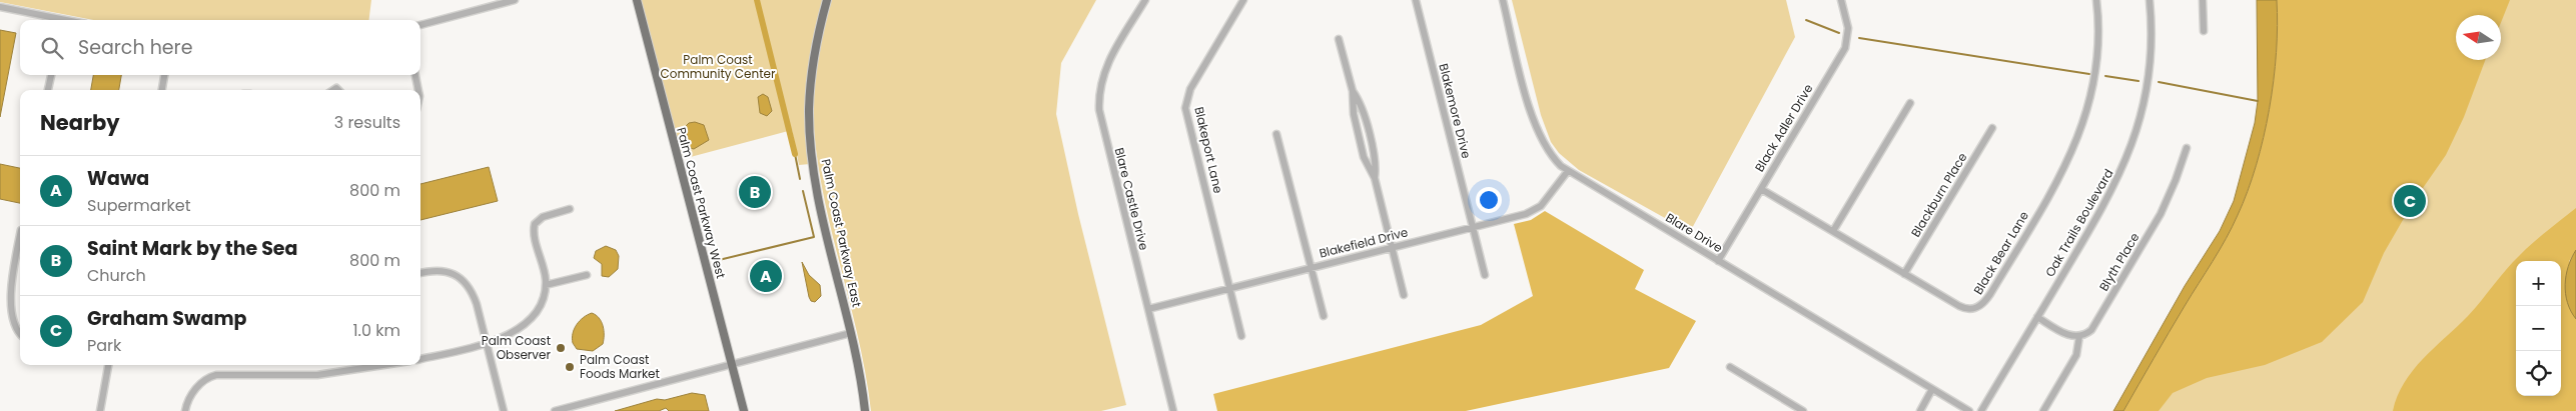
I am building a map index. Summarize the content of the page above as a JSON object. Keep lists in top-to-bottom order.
{
  "streets": {
    "main road": ["Palm Coast Parkway West", "Palm Coast Parkway East"],
    "street": [
      "Blakemore Drive",
      "Black Adler Drive",
      "Blakeport Lane",
      "Blackburn Place",
      "Blare Castle Drive",
      "Oak Trails Boulevard",
      "Blare Drive",
      "Blakefield Drive",
      "Black Bear Lane",
      "Blyth Place"
    ]
  },
  "crossings": [
    ["Blakemore Drive", "Blakefield Drive"],
    ["Black Adler Drive", "Blare Drive"],
    ["Black Adler Drive", "Black Bear Lane"],
    ["Blakeport Lane", "Blakefield Drive"],
    ["Blackburn Place", "Black Bear Lane"],
    ["Blare Castle Drive", "Blakefield Drive"],
    ["Blare Drive", "Blakefield Drive"]
  ],
  "parks": ["Palm Coast Community Center"],
  "places": ["Palm Coast Observer", "Palm Coast Foods Market"],
  "north": "left",
  "page": {
    "search": "Search here",
    "heading": ["Nearby", "3 results"],
    "list": [
      {
        "mark": "A",
        "name": "Wawa",
        "note": "Supermarket",
        "value": "800 m"
      },
      {
        "mark": "B",
        "name": "Saint Mark by the Sea",
        "note": "Church",
        "value": "800 m"
      },
      {
        "mark": "C",
        "name": "Graham Swamp",
        "note": "Park",
        "value": "1.0 km"
      }
    ],
    "pins": ["B", "C", "A"],
    "map_buttons": ["+", "−"]
  }
}
